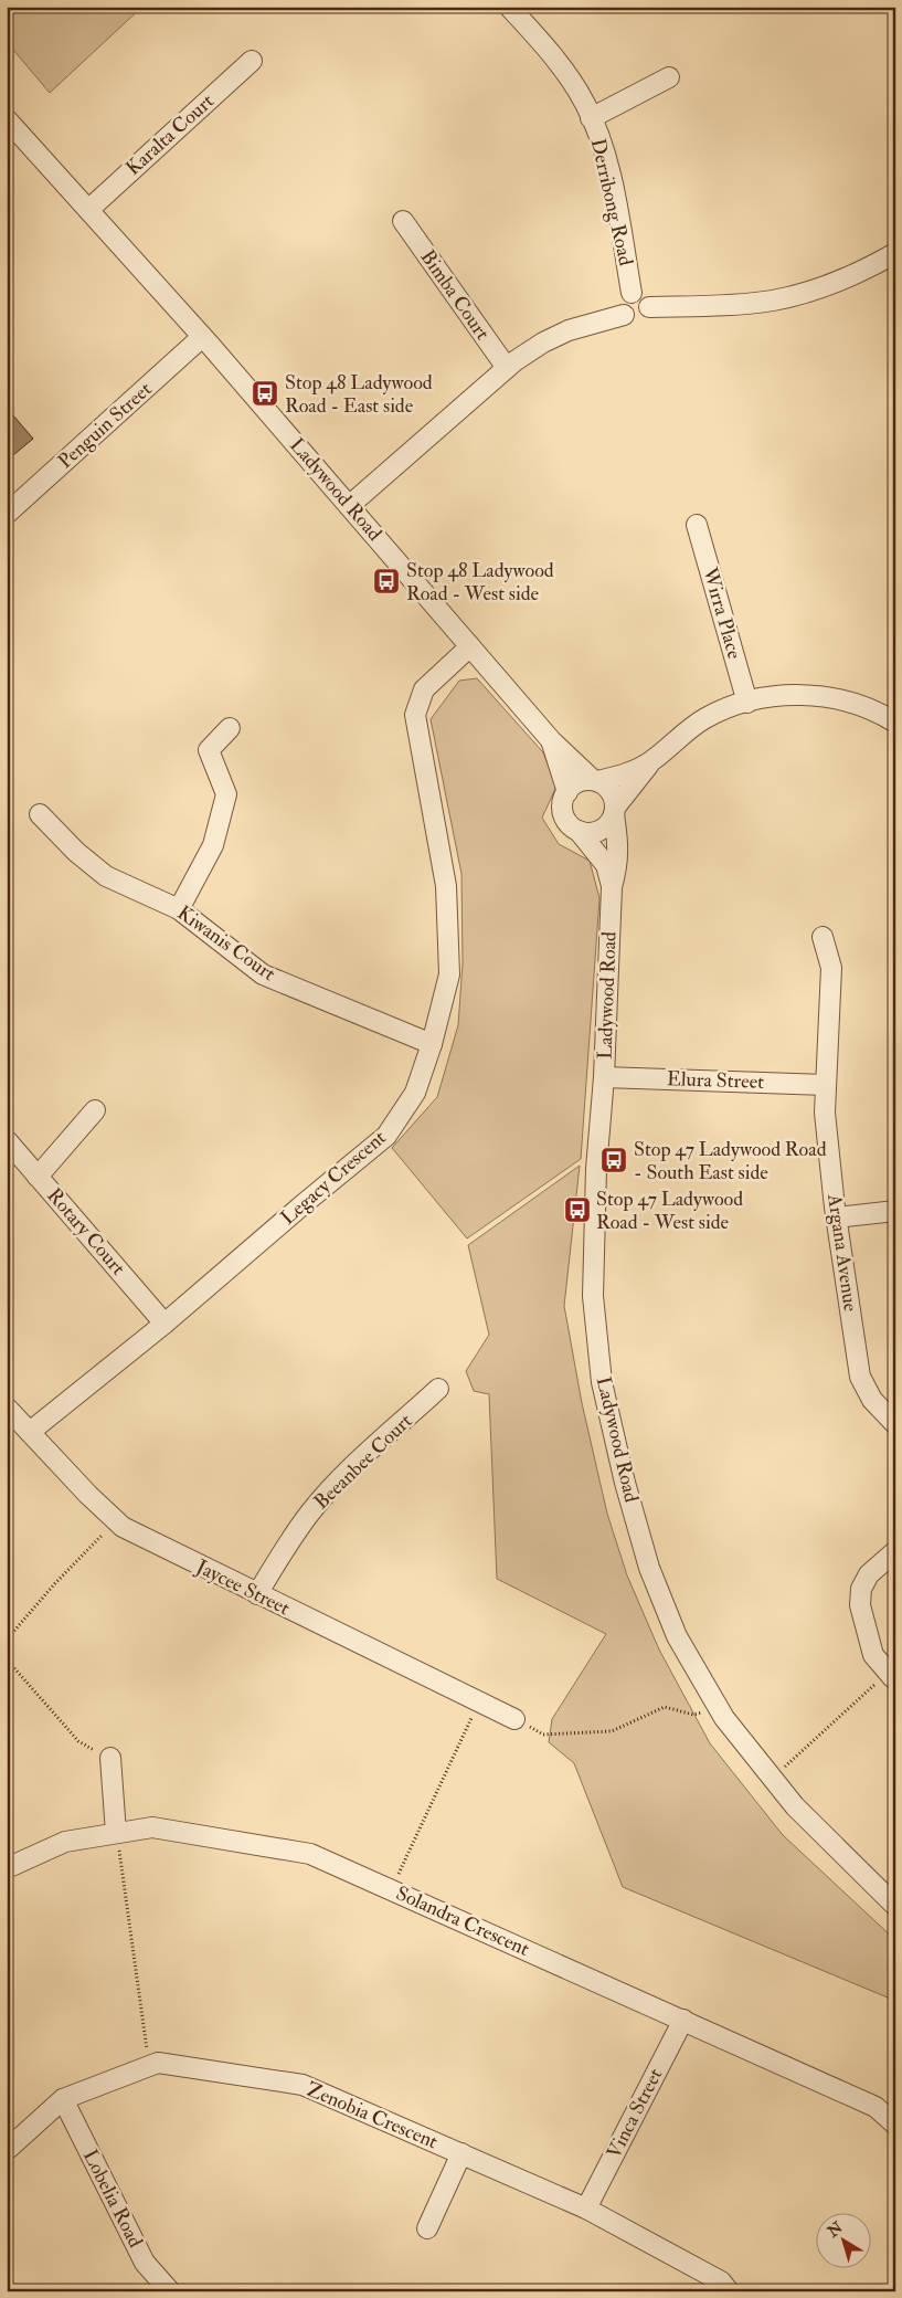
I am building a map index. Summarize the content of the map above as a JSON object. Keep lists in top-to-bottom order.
{
  "streets": {
    "street": [
      "Karalta Court",
      "Derribong Road",
      "Bimba Court",
      "Penguin Street",
      "Ladywood Road",
      "Wirra Place",
      "Kiwanis Court",
      "Elura Street",
      "Legacy Crescent",
      "Rotary Court",
      "Argana Avenue",
      "Beeanbee Court",
      "Jaycee Street",
      "Solandra Crescent",
      "Vinca Street",
      "Zenobia Crescent",
      "Lobelia Road"
    ]
  },
  "crossings": [
    ["Karalta Court", "Ladywood Road"],
    ["Penguin Street", "Ladywood Road"],
    ["Ladywood Road", "Elura Street"],
    ["Ladywood Road", "Legacy Crescent"],
    ["Kiwanis Court", "Legacy Crescent"],
    ["Elura Street", "Argana Avenue"],
    ["Legacy Crescent", "Rotary Court"],
    ["Legacy Crescent", "Jaycee Street"],
    ["Beeanbee Court", "Jaycee Street"],
    ["Solandra Crescent", "Vinca Street"],
    ["Vinca Street", "Zenobia Crescent"],
    ["Zenobia Crescent", "Lobelia Road"]
  ],
  "places": {
    "bus stop": [
      "Stop 48 Ladywood Road - East side",
      "Stop 48 Ladywood Road - West side",
      "Stop 47 Ladywood Road - South East side",
      "Stop 47 Ladywood Road - West side"
    ]
  },
  "north": "top left"
}
